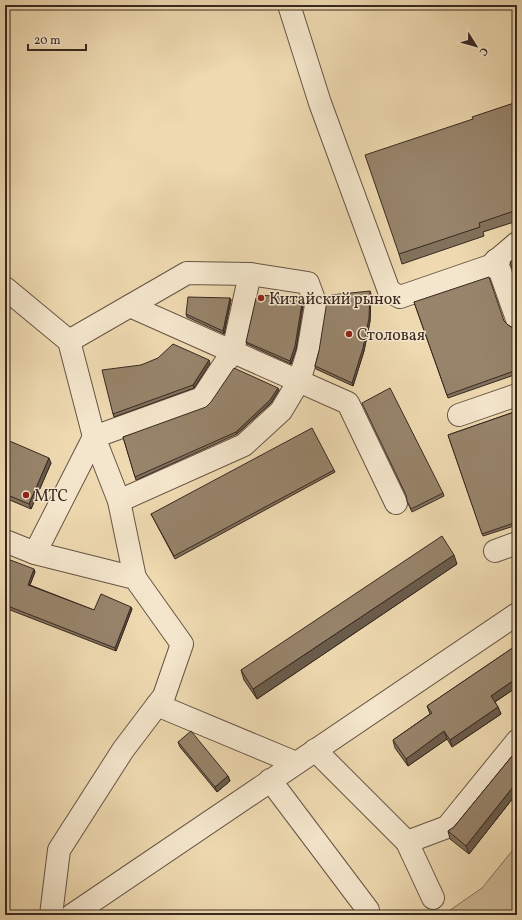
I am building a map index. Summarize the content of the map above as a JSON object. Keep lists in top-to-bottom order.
{
  "places": ["Китайский рынок", "Столовая", "МТС"],
  "scale_bar": "20 m",
  "north": "bottom right"
}
